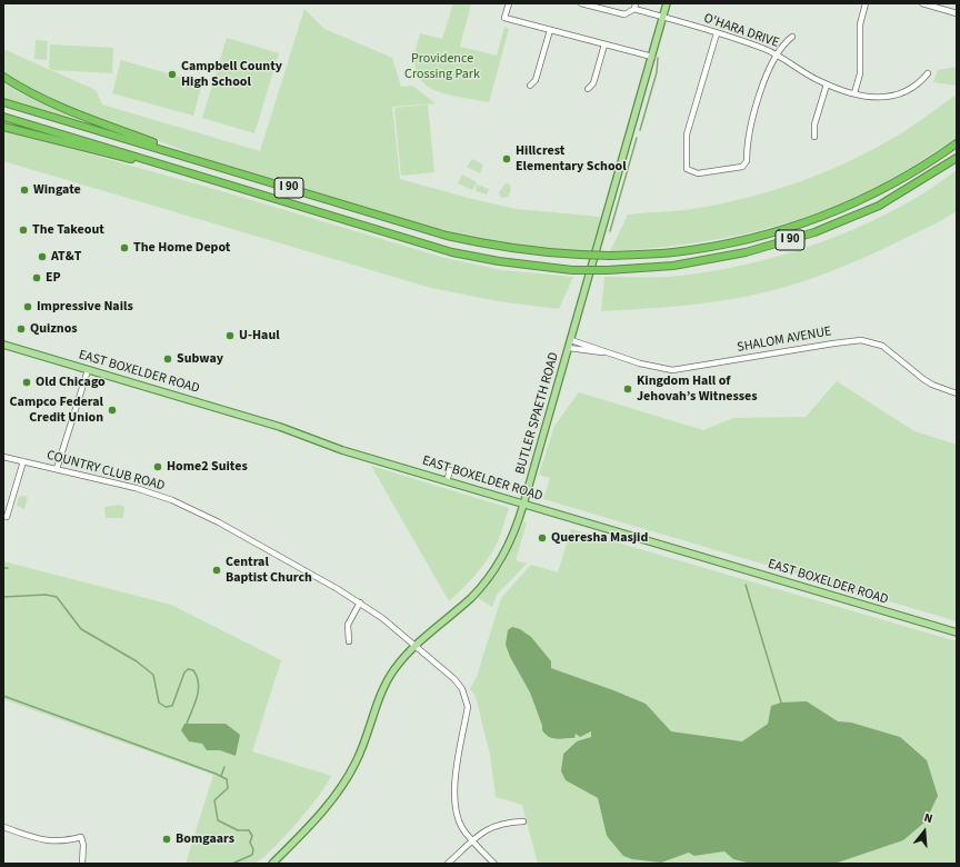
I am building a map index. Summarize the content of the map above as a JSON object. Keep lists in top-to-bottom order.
{
  "streets": {
    "highway": ["I 90"],
    "main road": ["EAST BOXELDER ROAD", "BUTLER SPAETH ROAD"],
    "street": ["O'HARA DRIVE", "SHALOM AVENUE", "COUNTRY CLUB ROAD"]
  },
  "crossings": [
    ["O'HARA DRIVE", "BUTLER SPAETH ROAD"],
    ["SHALOM AVENUE", "BUTLER SPAETH ROAD"],
    ["EAST BOXELDER ROAD", "BUTLER SPAETH ROAD"],
    ["BUTLER SPAETH ROAD", "COUNTRY CLUB ROAD"]
  ],
  "parks": ["Providence Crossing Park"],
  "places": [
    "Campbell County High School",
    "Hillcrest Elementary School",
    "Wingate",
    "The Takeout",
    "The Home Depot",
    "AT&T",
    "EP",
    "Impressive Nails",
    "Quiznos",
    "U-Haul",
    "Subway",
    "Old Chicago",
    "Kingdom Hall of Jehovah’s Witnesses",
    "Campco Federal Credit Union",
    "Home2 Suites",
    "Queresha Masjid",
    "Central Baptist Church",
    "Bomgaars"
  ],
  "north": "top"
}
